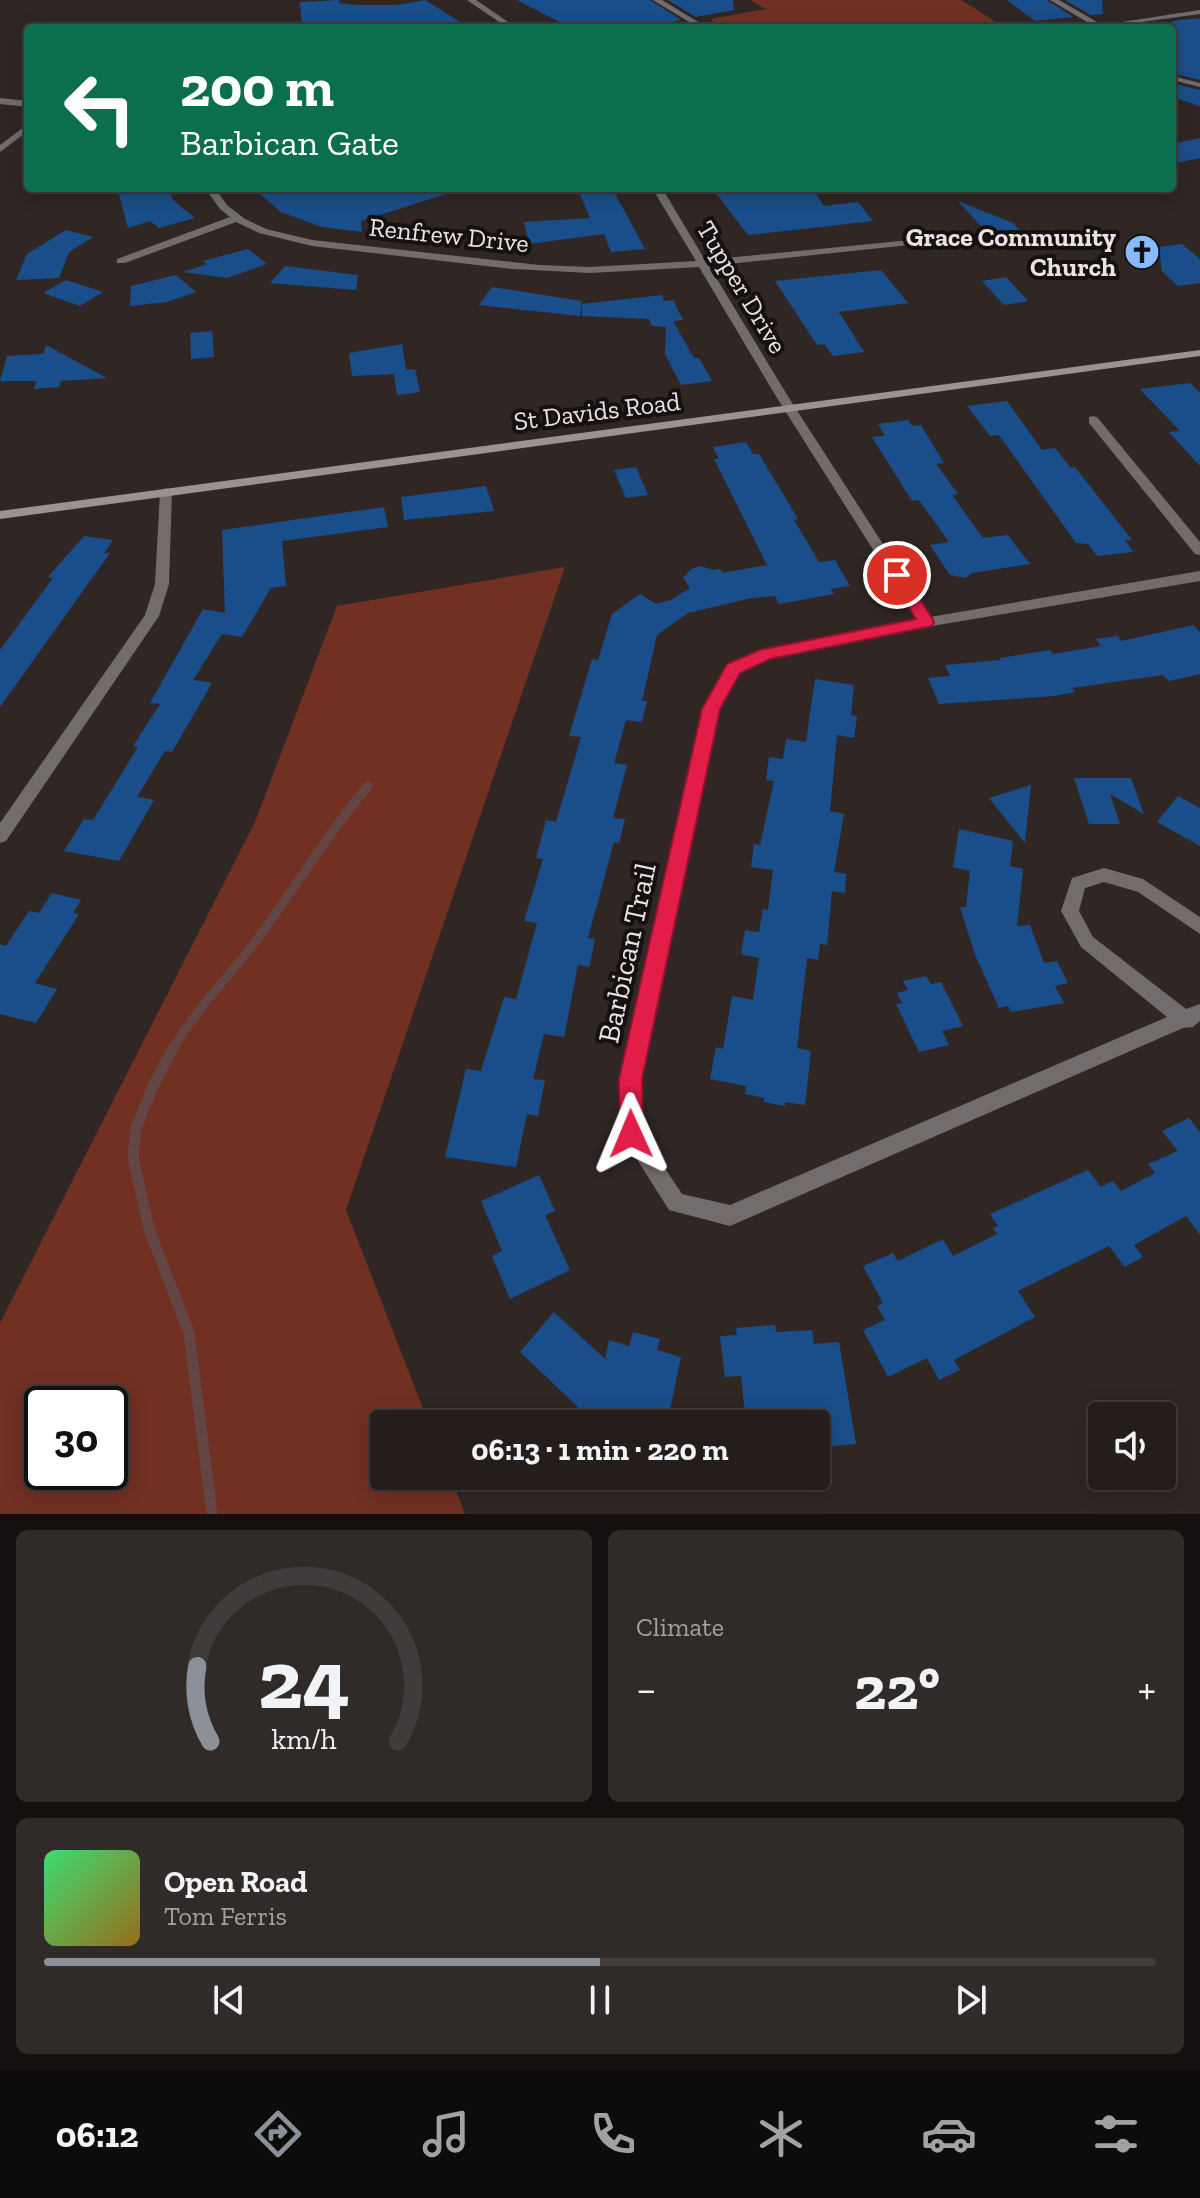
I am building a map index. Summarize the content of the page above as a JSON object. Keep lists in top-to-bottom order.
{
  "streets": {
    "main road": ["St Davids Road"],
    "street": ["Renfrew Drive", "Tupper Drive", "Barbican Trail"]
  },
  "crossings": [
    ["Renfrew Drive", "Tupper Drive"],
    ["Tupper Drive", "St Davids Road"],
    ["Tupper Drive", "Barbican Trail"]
  ],
  "places": {
    "church": ["Grace Community Church"]
  },
  "page": {
    "turn": ["200 m", "Barbican Gate"],
    "limit": "30",
    "trip": "06:13 · 1 min · 220 m",
    "tile": "Climate",
    "heat": ["−", "22°", "+"],
    "song": ["Open Road", "Tom Ferris"],
    "tabs": "06:12",
    "gauge": ["24", "km/h"]
  }
}
